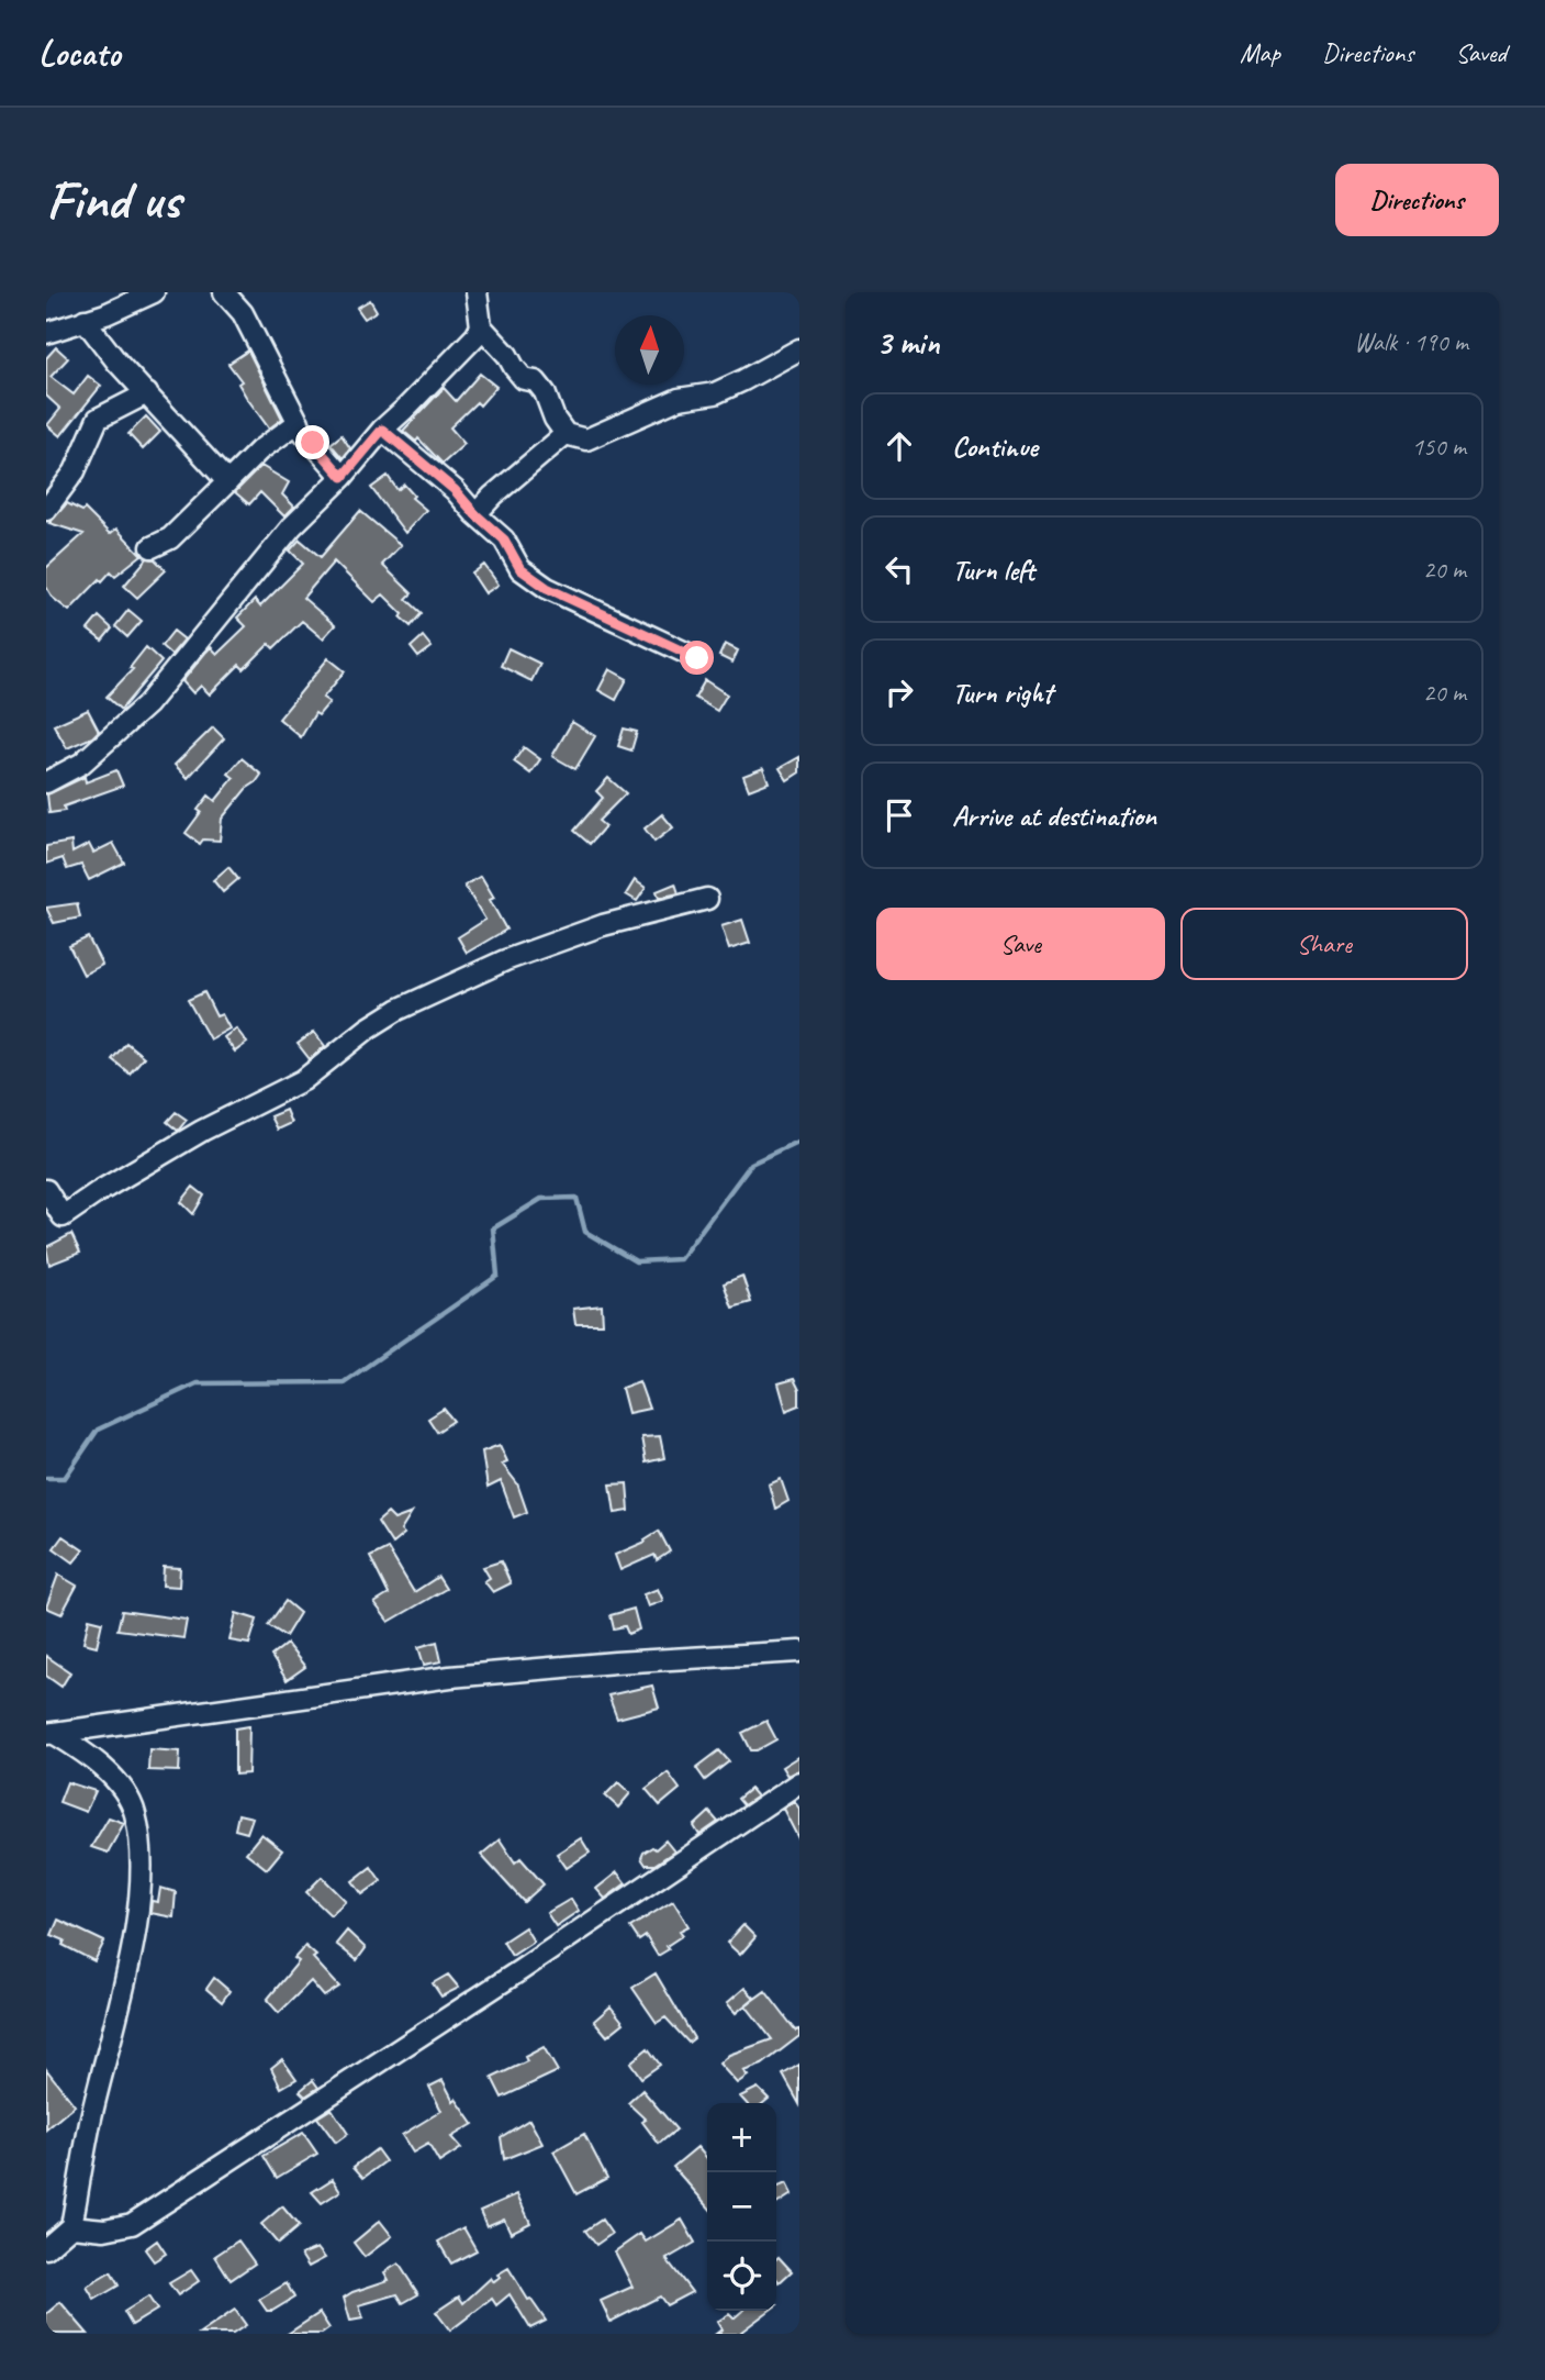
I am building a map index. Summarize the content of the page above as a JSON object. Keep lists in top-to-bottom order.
{
  "north": "top",
  "page": {
    "header": "Locato",
    "nav": ["Map", "Directions", "Saved"],
    "buttons": [
      "Directions",
      ["Save", "Share"]
    ],
    "title": "Find us",
    "heading": ["3 min", "Walk · 190 m"],
    "list": [
      ["Continue", "150 m"],
      ["Turn left", "20 m"],
      ["Turn right", "20 m"],
      "Arrive at destination"
    ],
    "map_buttons": ["+", "−"]
  }
}
